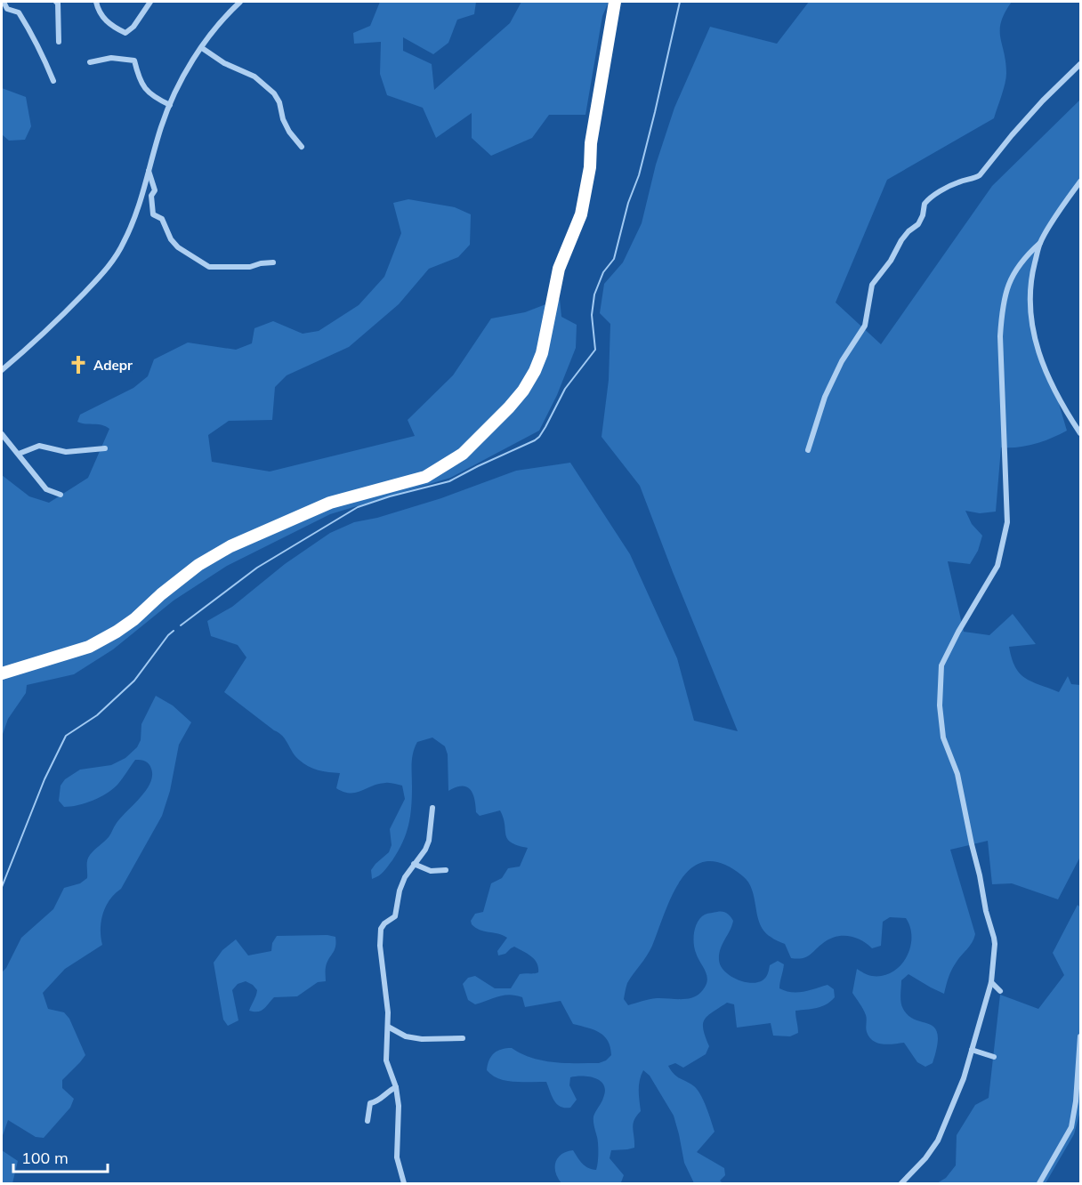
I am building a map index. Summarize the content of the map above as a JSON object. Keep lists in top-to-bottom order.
{
  "places": {
    "church": ["Adepr"]
  },
  "scale_bar": "100 m"
}
